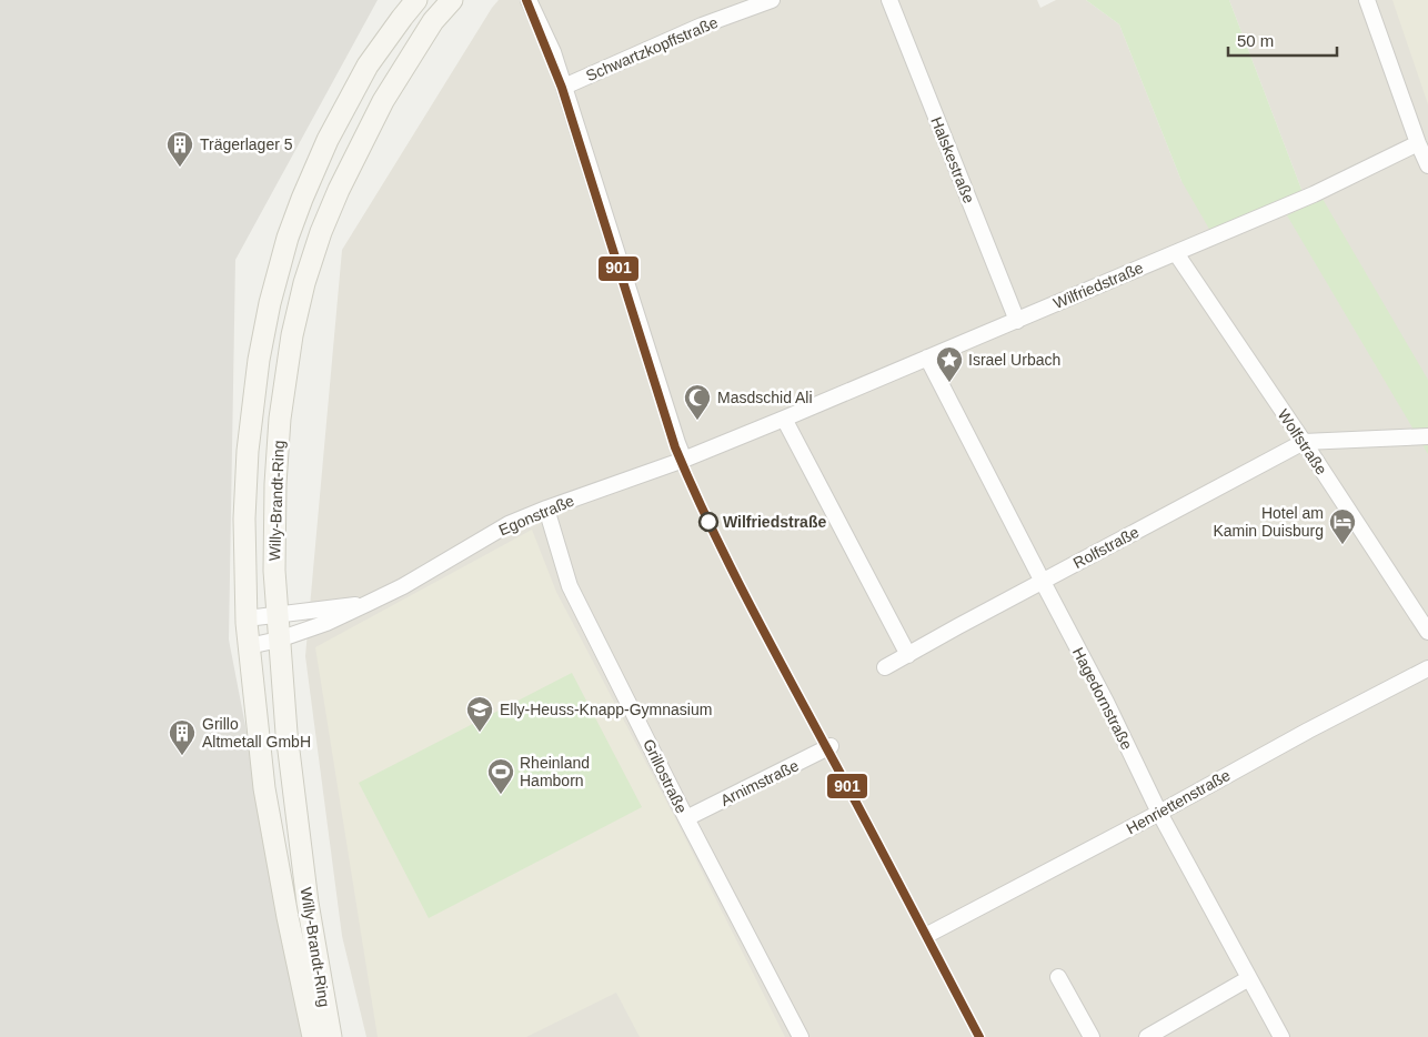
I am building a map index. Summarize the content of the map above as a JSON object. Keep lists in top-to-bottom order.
{
  "streets": {
    "main road": ["Willy-Brandt-Ring"],
    "street": [
      "Schwartzkopffstraße",
      "Halskestraße",
      "Wilfriedstraße",
      "Wolfstraße",
      "Egonstraße",
      "Rolfstraße",
      "Hagedornstraße",
      "Grillostraße",
      "Arnimstraße",
      "Henriettenstraße"
    ]
  },
  "crossings": [
    ["Halskestraße", "Wilfriedstraße"],
    ["Wilfriedstraße", "Wolfstraße"],
    ["Wilfriedstraße", "Egonstraße"],
    ["Wilfriedstraße", "Hagedornstraße"],
    ["Wolfstraße", "Rolfstraße"],
    ["Willy-Brandt-Ring", "Egonstraße"],
    ["Egonstraße", "Grillostraße"],
    ["Rolfstraße", "Hagedornstraße"],
    ["Hagedornstraße", "Henriettenstraße"],
    ["Grillostraße", "Arnimstraße"]
  ],
  "places": {
    "building": ["Trägerlager 5", "Grillo Altmetall GmbH"],
    "place": ["Israel Urbach"],
    "mosque": ["Masdschid Ali"],
    "other": ["Wilfriedstraße"],
    "hotel": ["Hotel am Kamin Duisburg"],
    "school or university": ["Elly-Heuss-Knapp-Gymnasium"],
    "sports": ["Rheinland Hamborn"]
  },
  "lines": ["transit line 901"],
  "scale_bar": "50 m"
}
